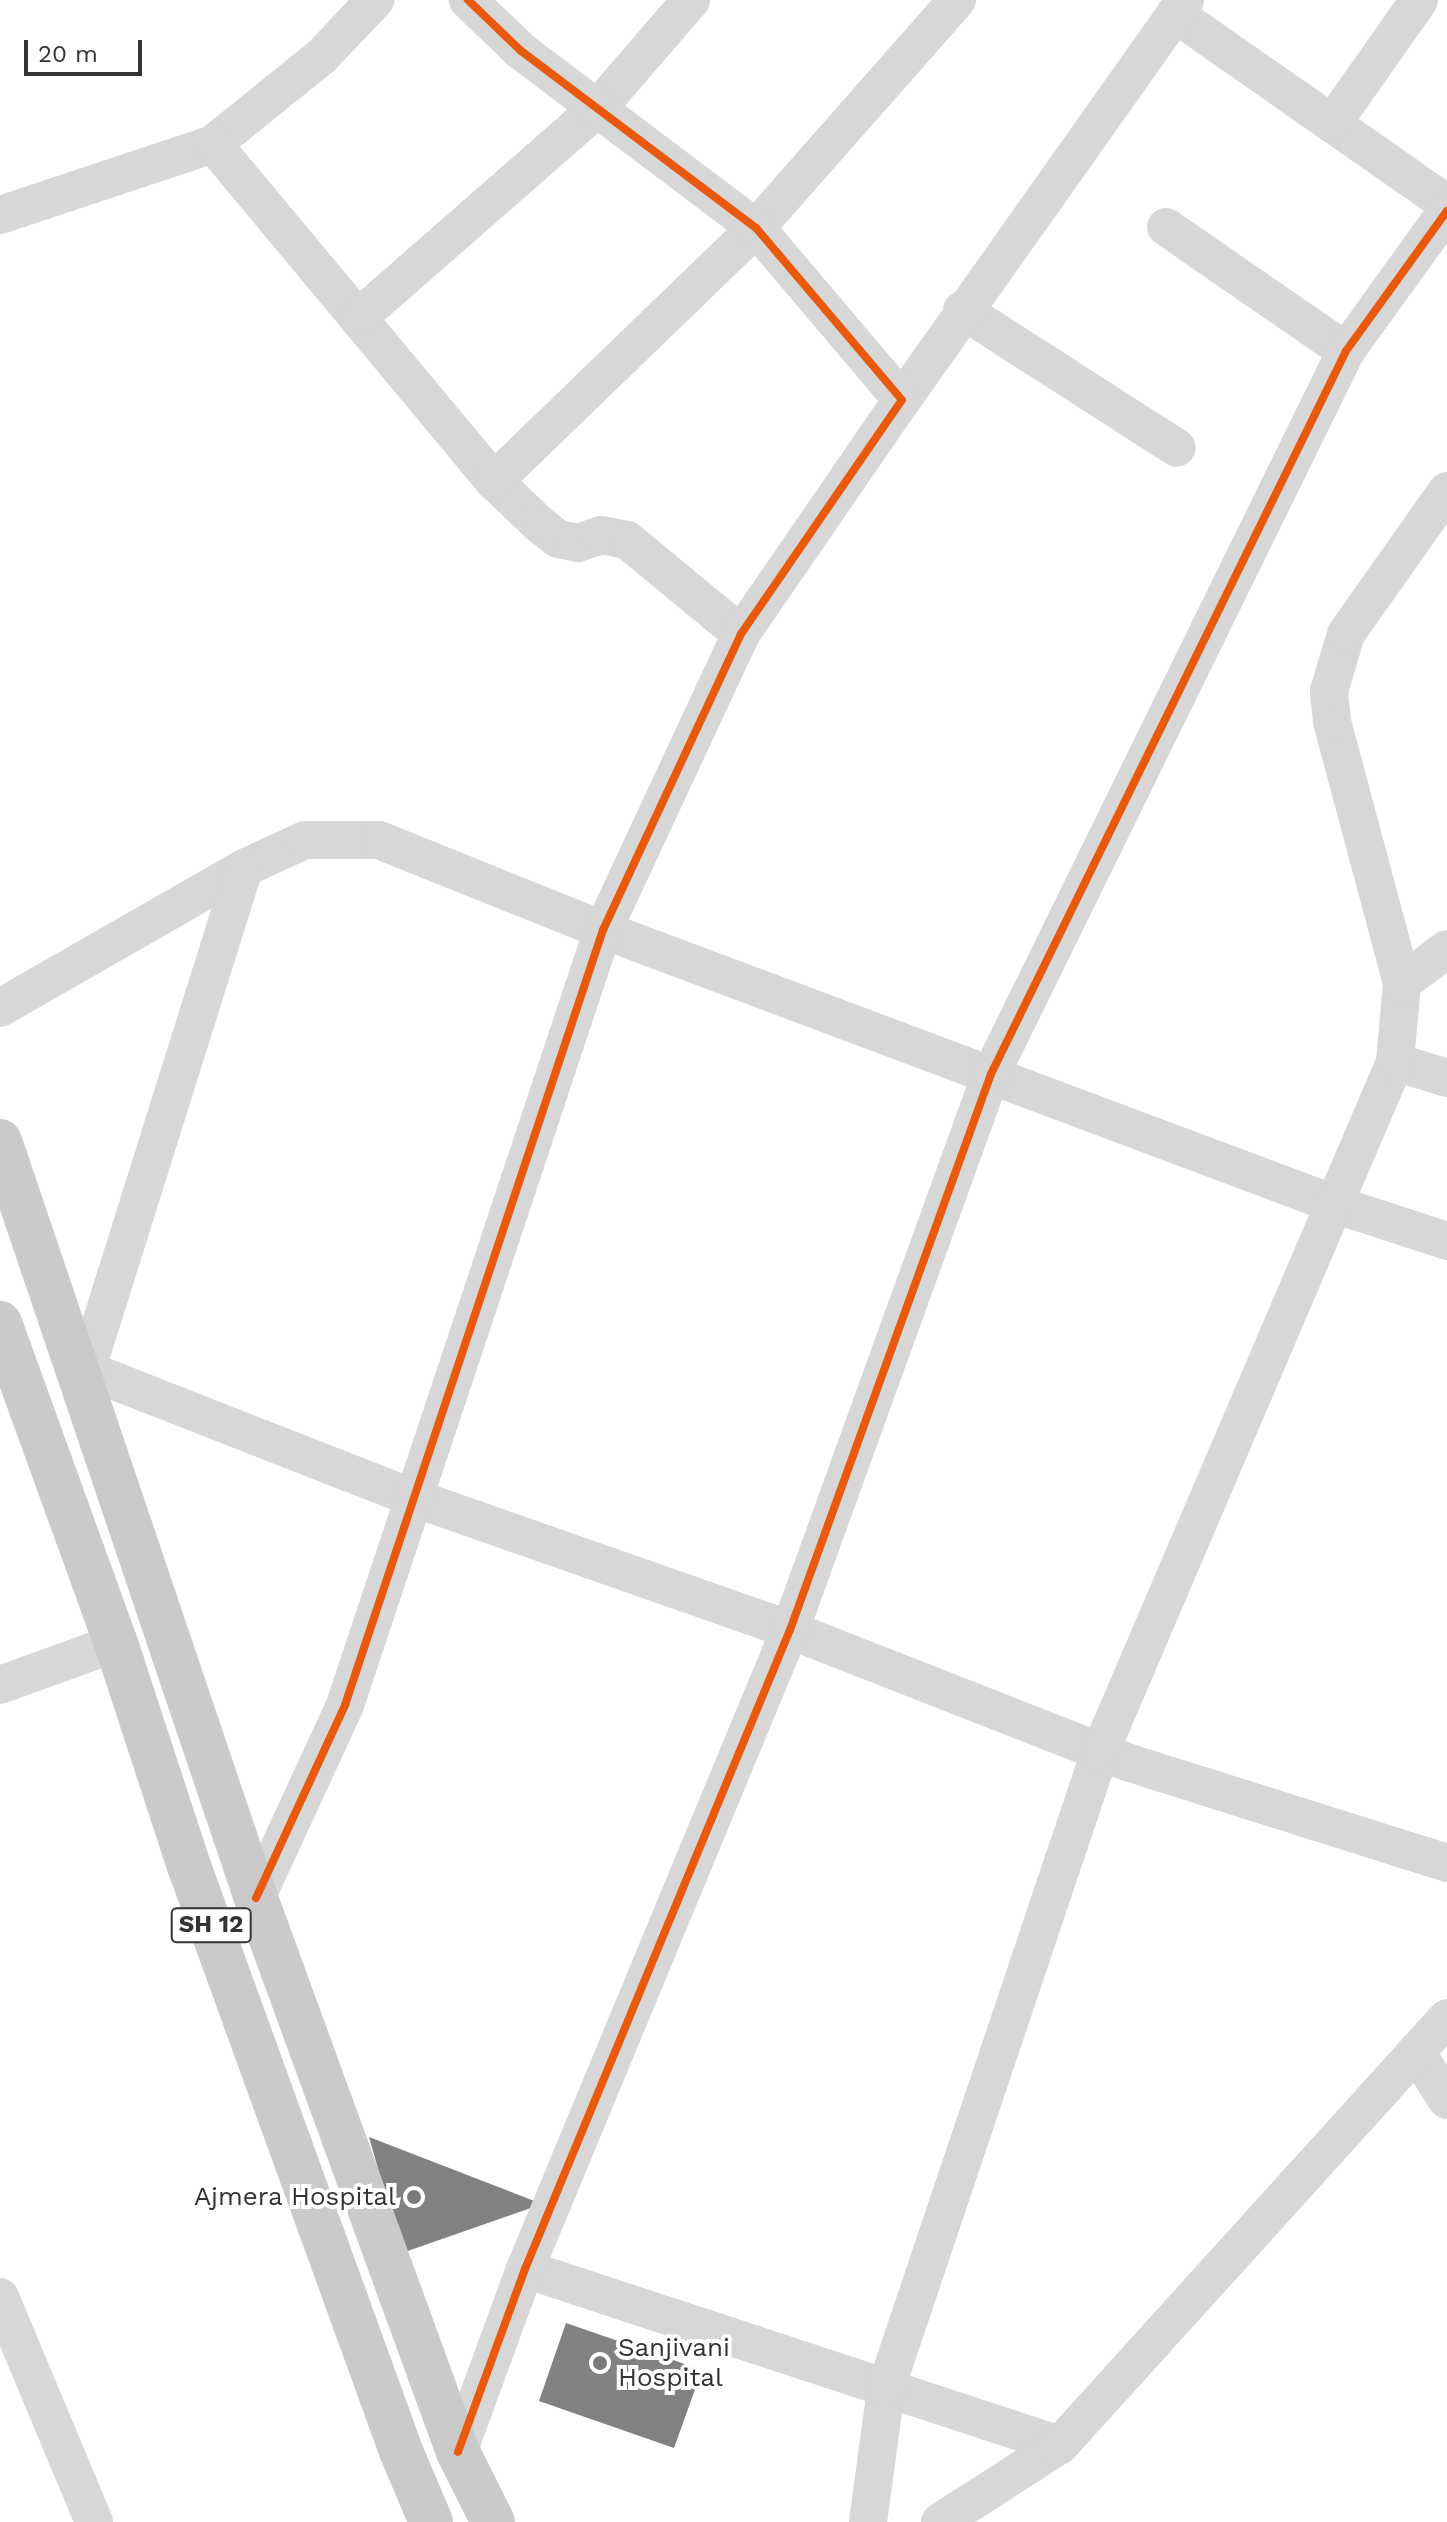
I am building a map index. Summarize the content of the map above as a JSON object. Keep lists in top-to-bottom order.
{
  "streets": {
    "main road": ["SH 12"]
  },
  "places": ["Ajmera Hospital", "Sanjivani Hospital"],
  "scale_bar": "20 m"
}
